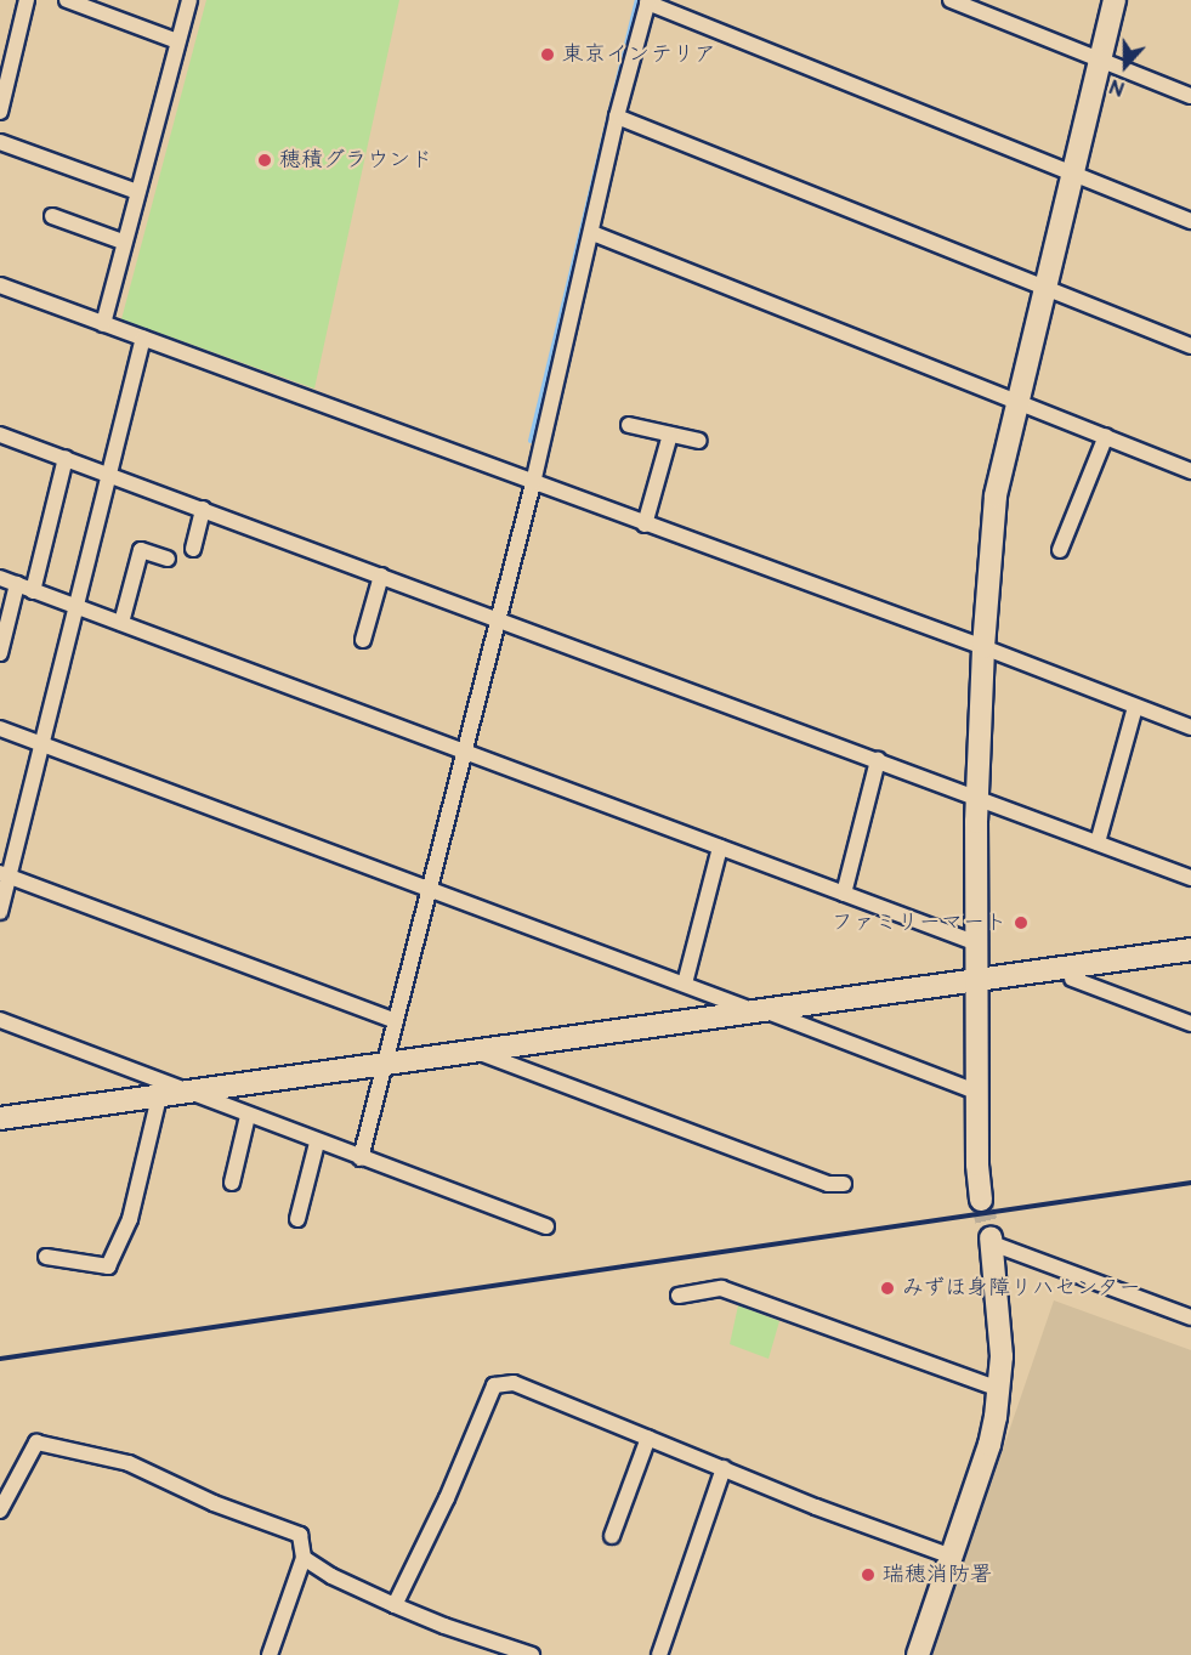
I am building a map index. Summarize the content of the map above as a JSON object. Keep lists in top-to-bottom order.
{
  "places": [
    "東京インテリア",
    "穂積グラウンド",
    "ファミリーマート",
    "みずほ身障リハセンター",
    "瑞穂消防署"
  ],
  "north": "bottom"
}
